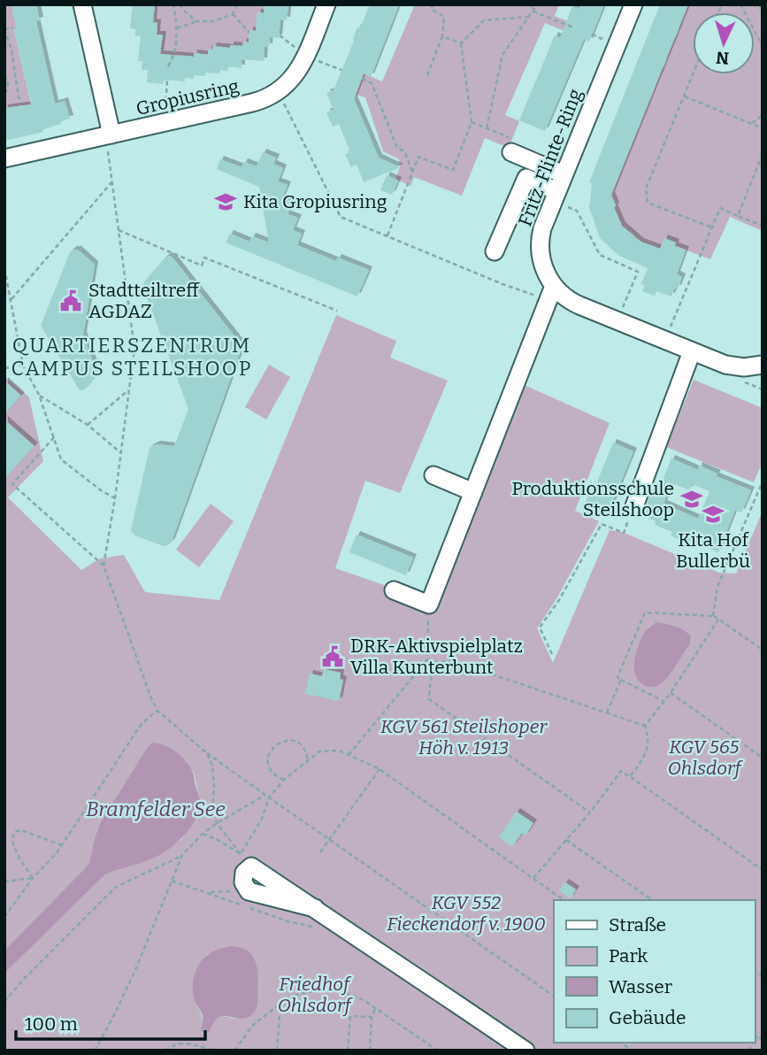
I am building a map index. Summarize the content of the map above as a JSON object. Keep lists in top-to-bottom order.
{
  "streets": {
    "street": ["Gropiusring", "Fritz-Flinte-Ring"]
  },
  "districts": ["QUARTIERSZENTRUM CAMPUS STEILSHOOP"],
  "water": ["Bramfelder See"],
  "parks": [
    "KGV 561 Steilshoper Höh v. 1913",
    "KGV 565 Ohlsdorf",
    "KGV 552 Fieckendorf v. 1900",
    "Friedhof Ohlsdorf"
  ],
  "places": {
    "school or university": ["Kita Gropiusring", "Produktionsschule Steilshoop", "Kita Hof Bullerbü"],
    "public building": ["Stadtteiltreff AGDAZ", "DRK-Aktivspielplatz Villa Kunterbunt"]
  },
  "legend": [
    "Straße",
    "Park",
    "Wasser",
    "Gebäude"
  ],
  "scale_bar": "100 m",
  "north": "bottom"
}
